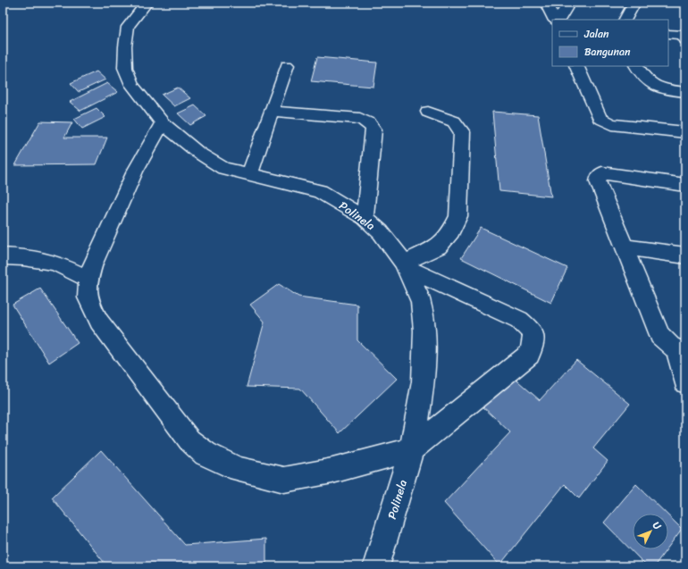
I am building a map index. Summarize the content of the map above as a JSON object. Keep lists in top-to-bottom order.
{
  "streets": {
    "street": ["Polinela"]
  },
  "legend": ["Jalan", "Bangunan"],
  "north": "top right"
}
